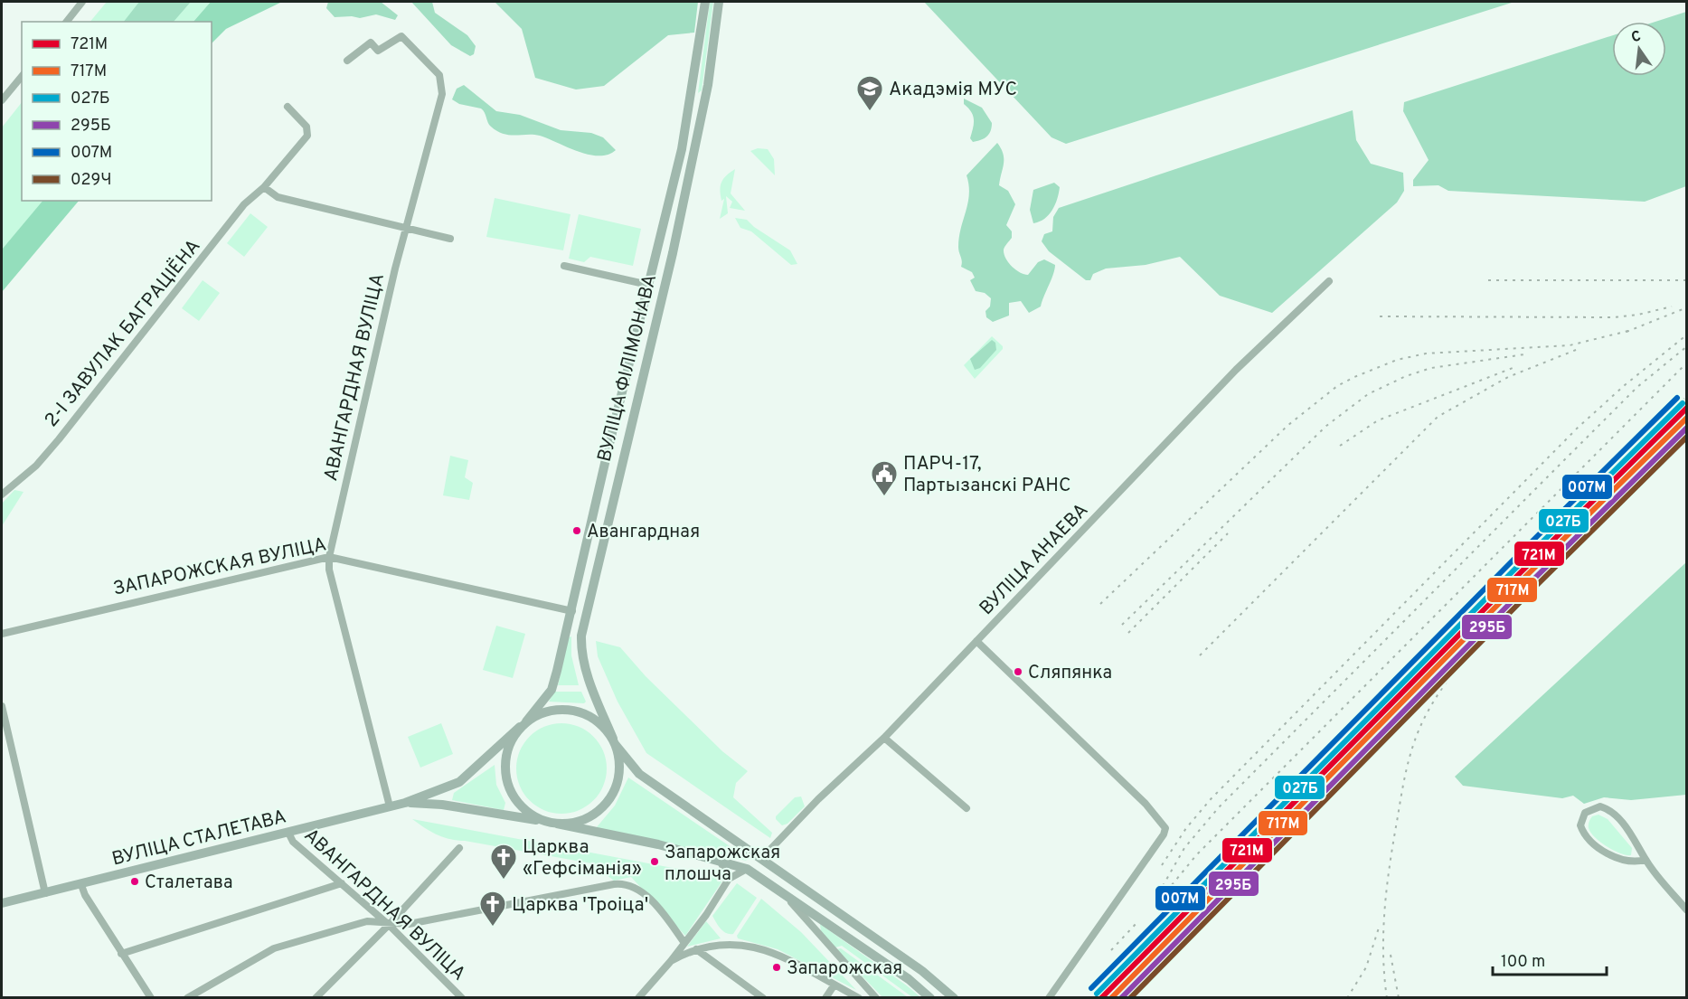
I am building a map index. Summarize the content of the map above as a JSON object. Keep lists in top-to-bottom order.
{
  "streets": {
    "main road": ["ВУЛІЦА ФІЛІМОНАВА", "ВУЛІЦА СТАЛЕТАВА"],
    "street": [
      "2-І ЗАВУЛАК БАГРАЦІЁНА",
      "АВАНГАРДНАЯ ВУЛІЦА",
      "ВУЛІЦА АНАЕВА",
      "ЗАПАРОЖСКАЯ ВУЛІЦА"
    ]
  },
  "crossings": [
    ["ВУЛІЦА ФІЛІМОНАВА", "ЗАПАРОЖСКАЯ ВУЛІЦА"],
    ["АВАНГАРДНАЯ ВУЛІЦА", "ЗАПАРОЖСКАЯ ВУЛІЦА"],
    ["АВАНГАРДНАЯ ВУЛІЦА", "ВУЛІЦА СТАЛЕТАВА"]
  ],
  "places": {
    "school or university": ["Акадэмія МУС"],
    "public building": ["ПАРЧ-17, Партызанскі РАНС"],
    "other": [
      "Авангардная",
      "Сляпянка",
      "Запарожская плошча",
      "Сталетава",
      "Запарожская"
    ],
    "church": ["Царква «Гефсіманія»", "Царква 'Троіца'"]
  },
  "lines": [
    "transit line 007М",
    "transit line 027Б",
    "transit line 721М",
    "transit line 717М",
    "transit line 295Б",
    "transit line 029Ч"
  ],
  "legend": [
    "721М",
    "717М",
    "027Б",
    "295Б",
    "007М",
    "029Ч"
  ],
  "scale_bar": "100 m",
  "north": "top"
}
